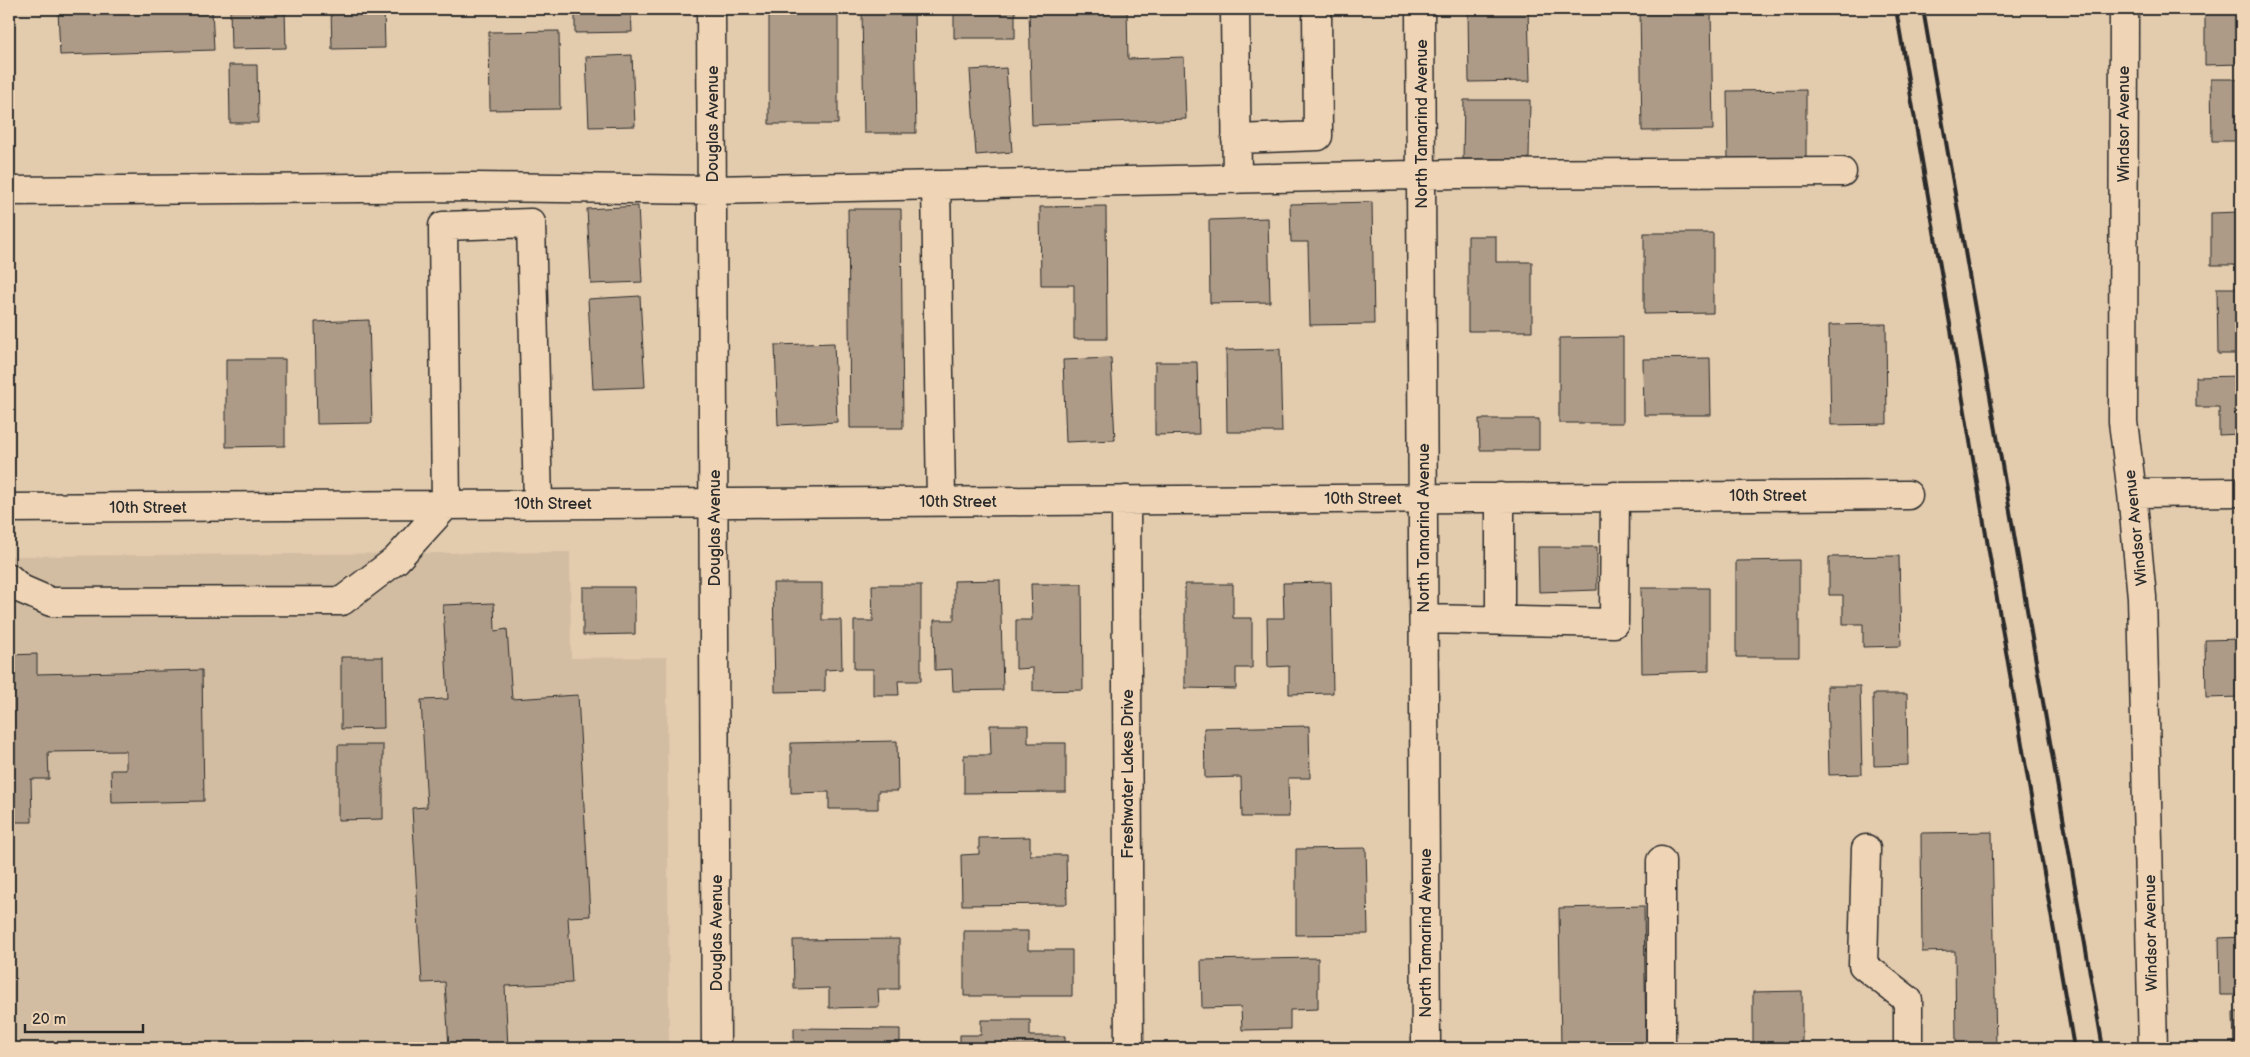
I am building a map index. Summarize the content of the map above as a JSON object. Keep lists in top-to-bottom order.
{
  "streets": {
    "street": [
      "Douglas Avenue",
      "North Tamarind Avenue",
      "Windsor Avenue",
      "10th Street",
      "Freshwater Lakes Drive"
    ]
  },
  "crossings": [
    ["Douglas Avenue", "10th Street"],
    ["North Tamarind Avenue", "10th Street"],
    ["10th Street", "Freshwater Lakes Drive"]
  ],
  "scale_bar": "20 m"
}
